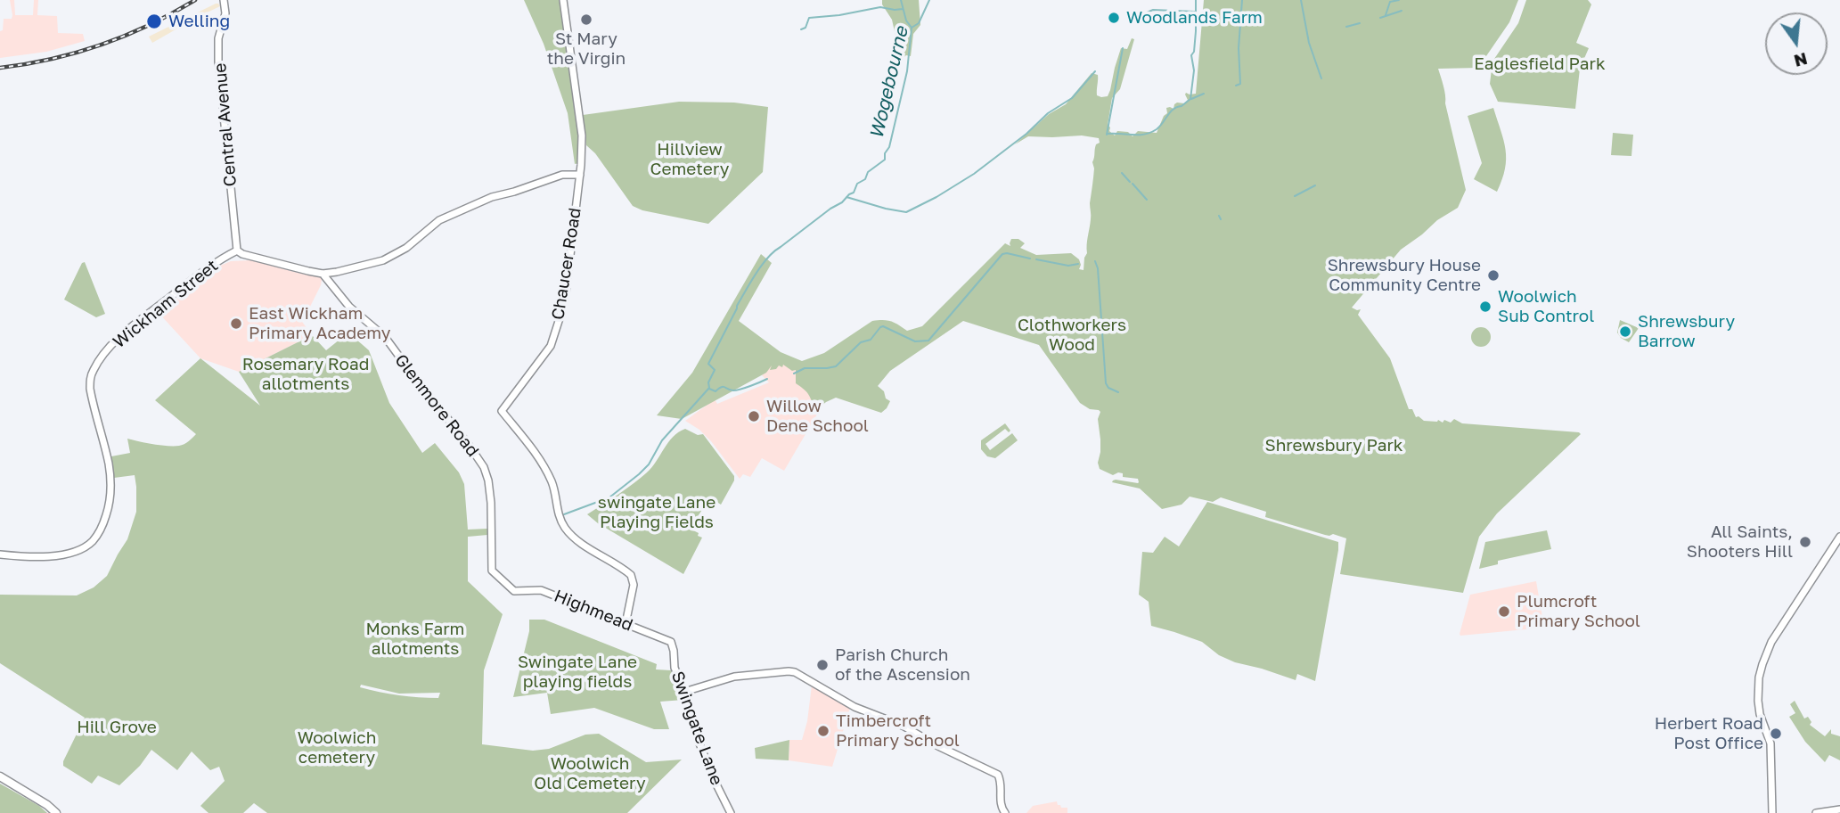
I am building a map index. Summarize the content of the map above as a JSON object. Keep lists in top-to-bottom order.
{
  "streets": {
    "street": [
      "Central Avenue",
      "Chaucer Road",
      "Wickham Street",
      "Glenmore Road",
      "Highmead",
      "Swingate Lane"
    ]
  },
  "crossings": [
    ["Central Avenue", "Wickham Street"],
    ["Chaucer Road", "Wickham Street"],
    ["Chaucer Road", "Highmead"],
    ["Wickham Street", "Glenmore Road"],
    ["Glenmore Road", "Highmead"],
    ["Highmead", "Swingate Lane"]
  ],
  "water": ["Wogebourne"],
  "parks": [
    "Eaglesfield Park",
    "Hillview Cemetery",
    "Clothworkers Wood",
    "Rosemary Road allotments",
    "Shrewsbury Park",
    "swingate Lane Playing Fields",
    "Monks Farm allotments",
    "Swingate Lane playing fields",
    "Hill Grove",
    "Woolwich cemetery",
    "Woolwich Old Cemetery"
  ],
  "places": [
    "Woodlands Farm",
    "St Mary the Virgin",
    "Welling",
    "Shrewsbury House Community Centre",
    "Woolwich Sub Control",
    "East Wickham Primary Academy",
    "Shrewsbury Barrow",
    "Willow Dene School",
    "All Saints, Shooters Hill",
    "Plumcroft Primary School",
    "Parish Church of the Ascension",
    "Timbercroft Primary School",
    "Herbert Road Post Office"
  ],
  "north": "bottom"
}
